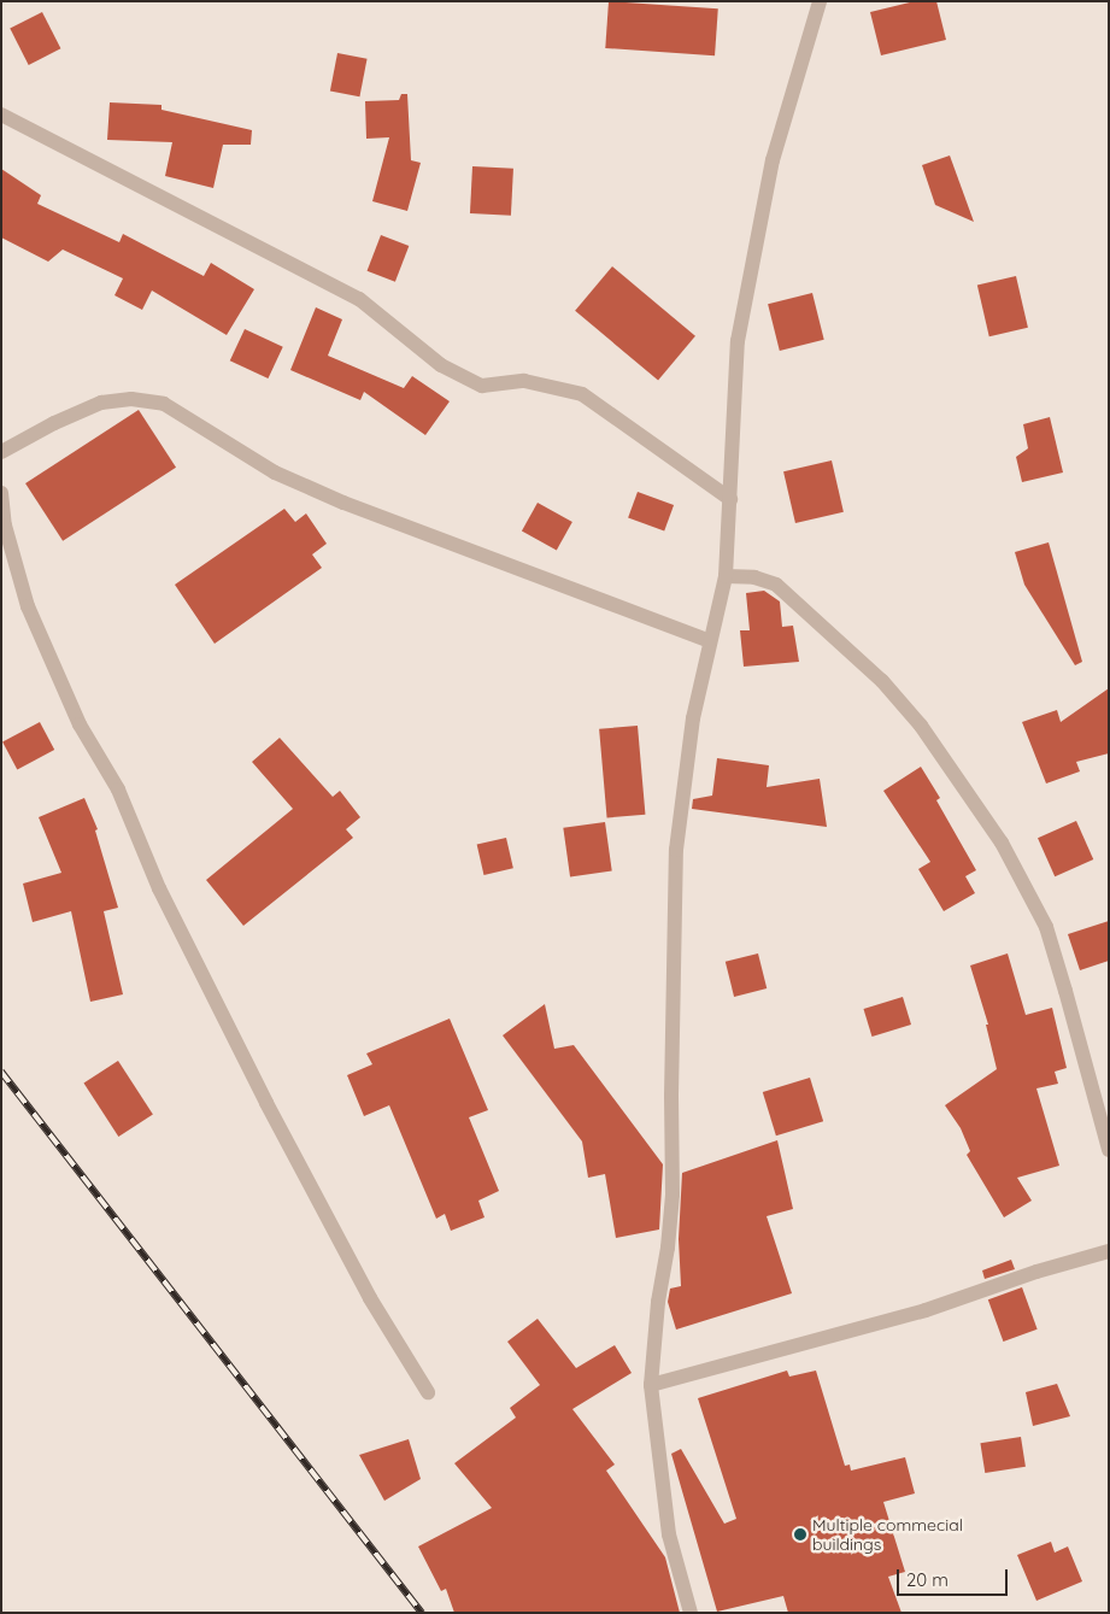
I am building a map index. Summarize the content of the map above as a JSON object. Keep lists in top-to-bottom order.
{
  "places": ["Multiple commecial buildings"],
  "scale_bar": "20 m"
}
